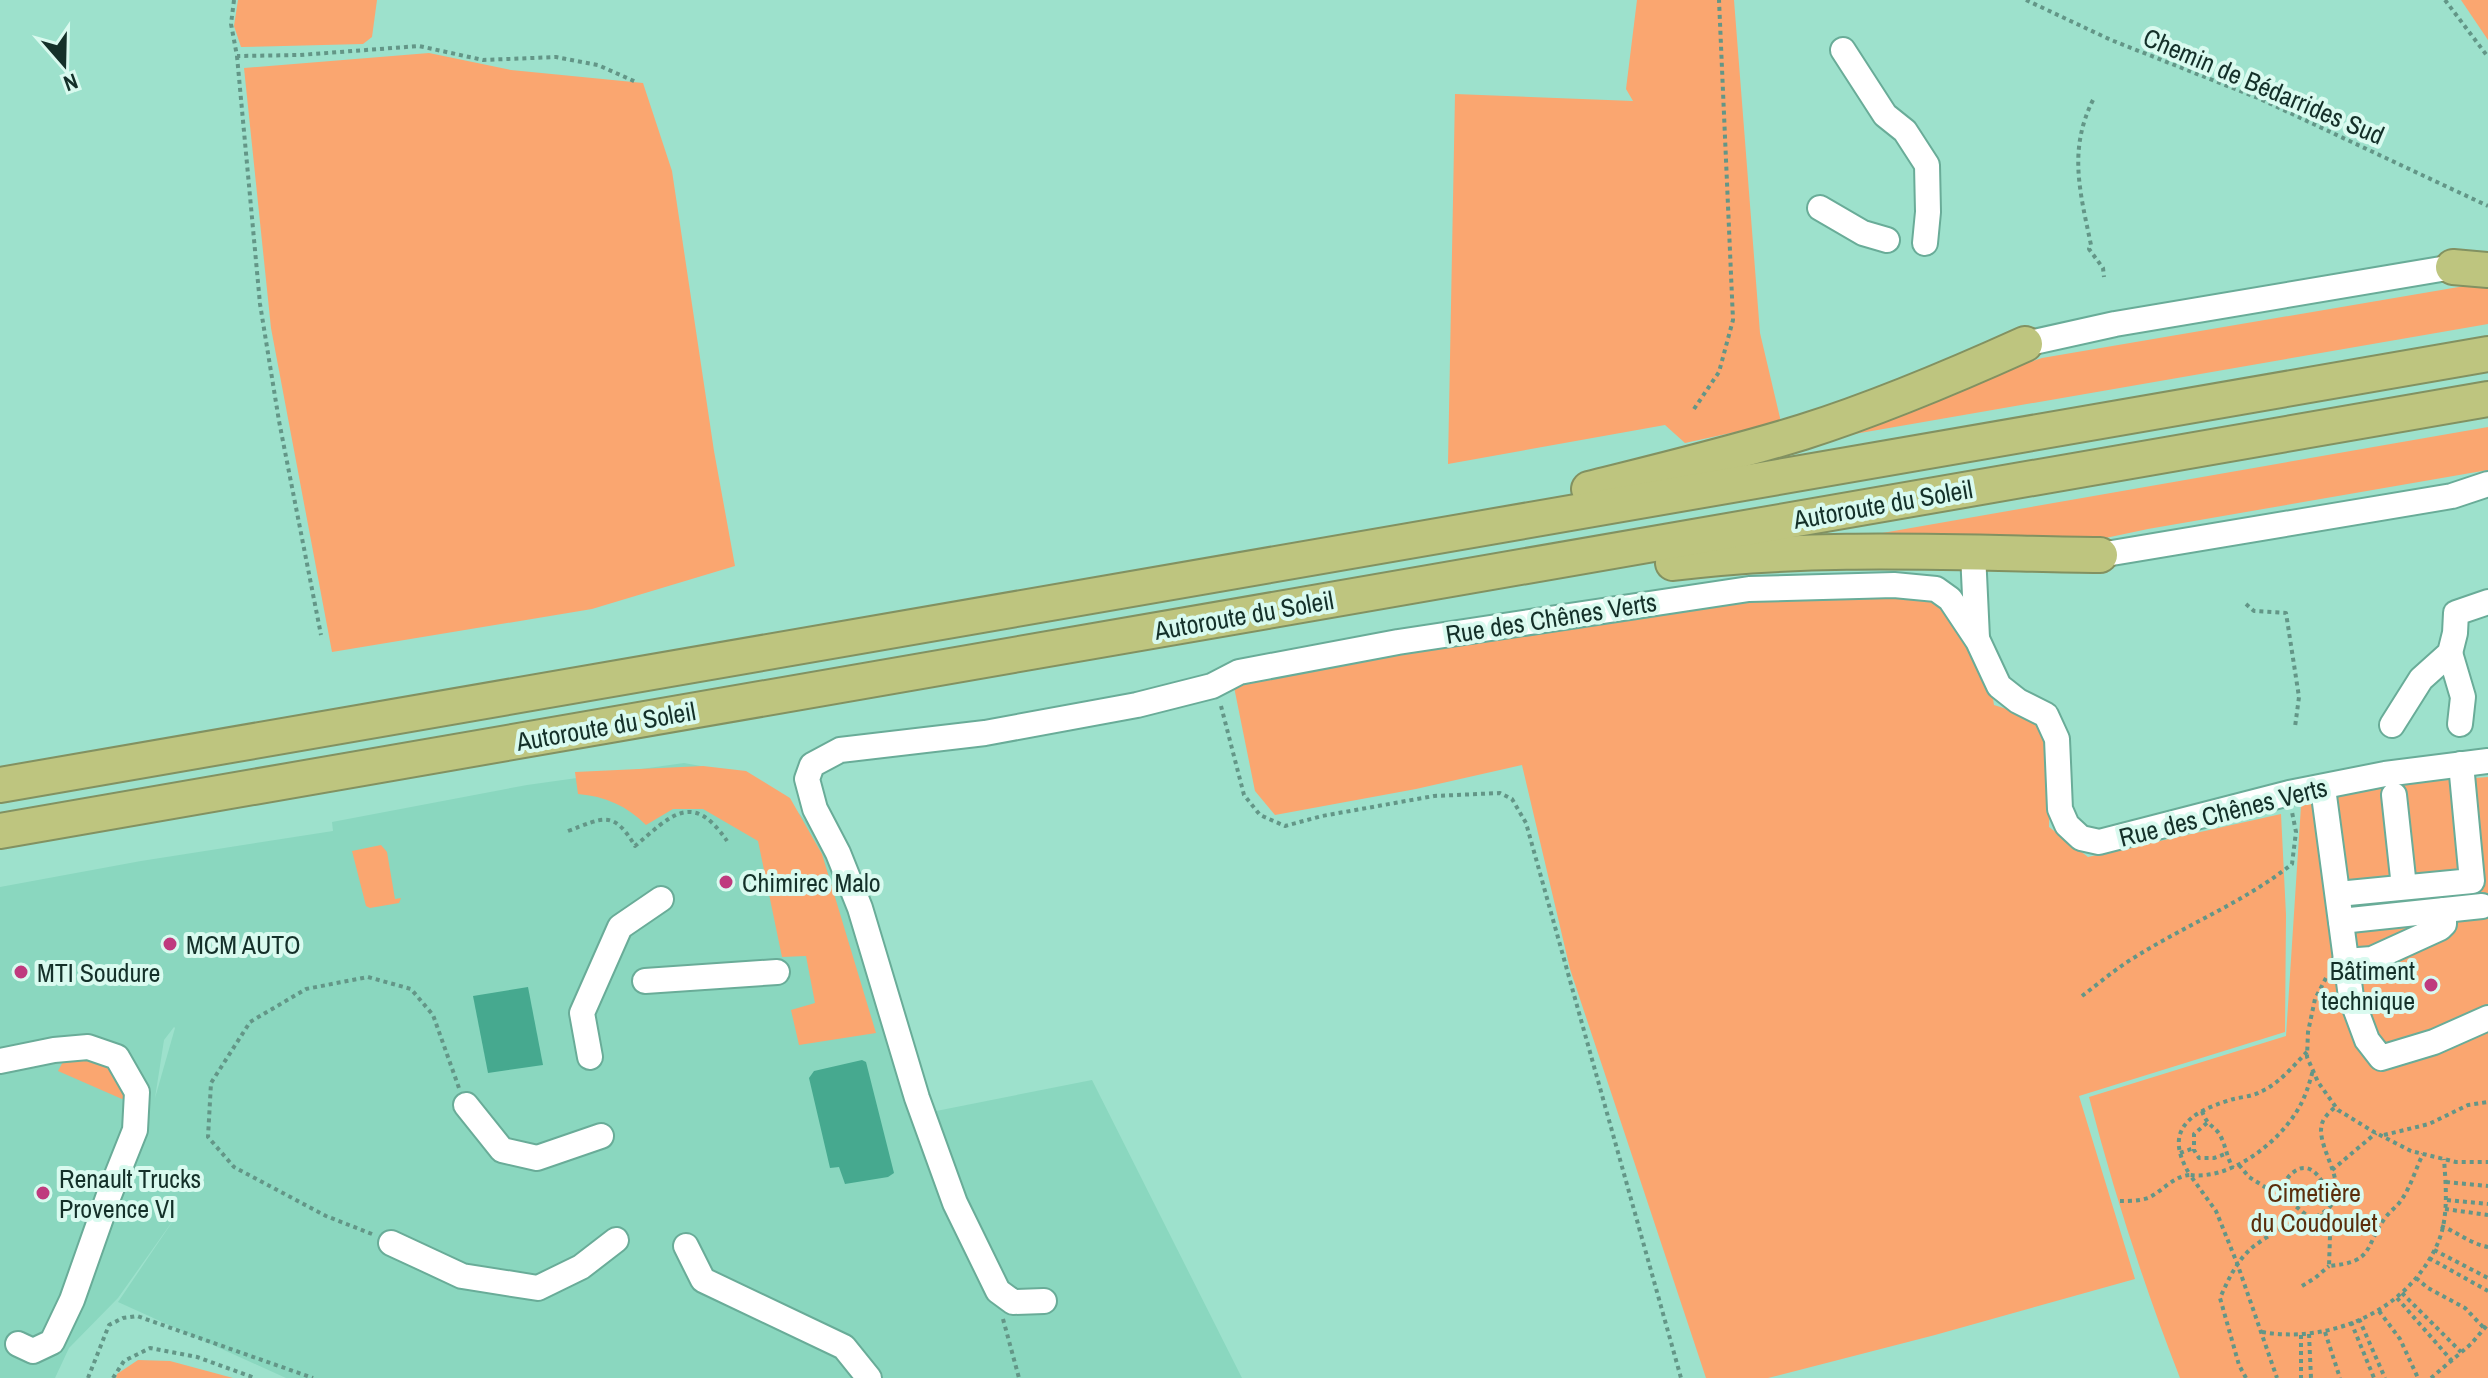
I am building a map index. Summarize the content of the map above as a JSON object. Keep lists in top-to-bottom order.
{
  "streets": {
    "highway": ["Autoroute du Soleil"],
    "street": ["Rue des Chênes Verts"],
    "path": ["Chemin de Bédarrides Sud"]
  },
  "parks": ["Cimetière du Coudoulet"],
  "places": [
    "Chimirec Malo",
    "MCM AUTO",
    "MTI Soudure",
    "Bâtiment technique",
    "Renault Trucks Provence VI"
  ],
  "north": "bottom"
}
